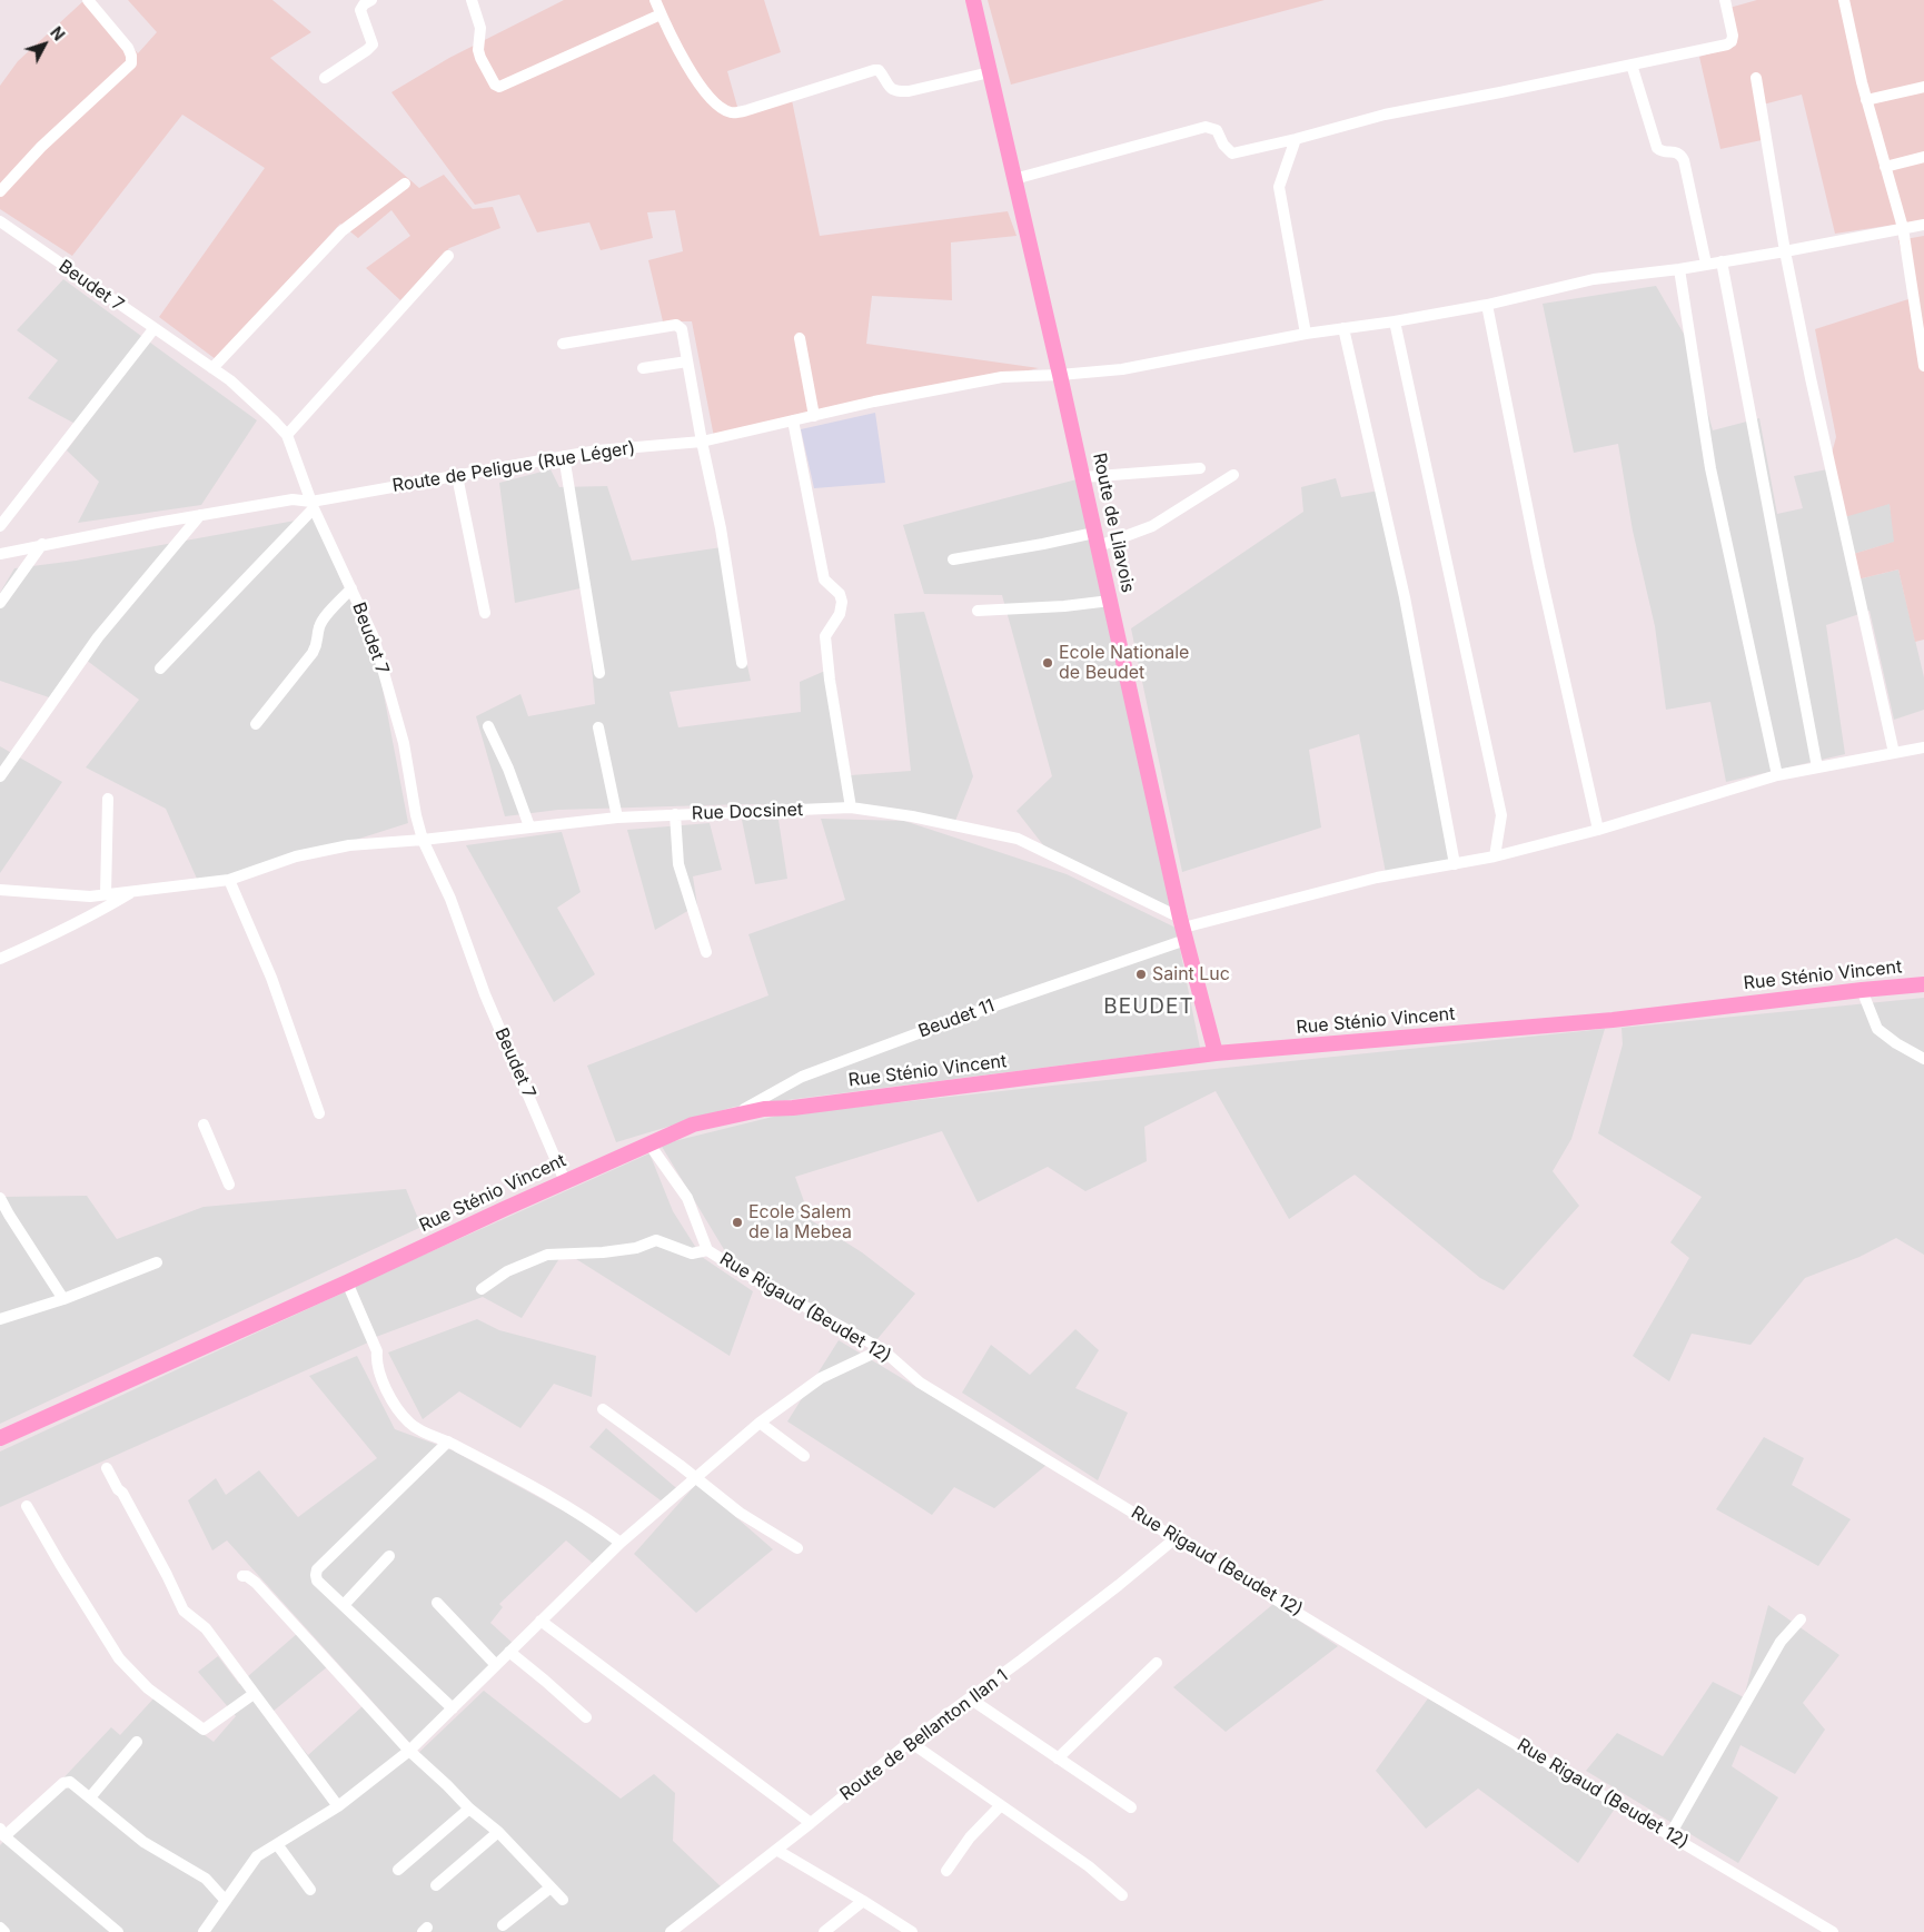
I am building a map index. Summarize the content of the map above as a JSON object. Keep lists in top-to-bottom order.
{
  "streets": {
    "main road": ["Route de Lilavois", "Rue Sténio Vincent"],
    "street": [
      "Beudet 7",
      "Route de Peligue (Rue Léger)",
      "Rue Docsinet",
      "Beudet 11",
      "Rue Rigaud (Beudet 12)",
      "Route de Bellanton Ilan 1"
    ]
  },
  "crossings": [
    ["Beudet 7", "Route de Peligue (Rue Léger)"],
    ["Beudet 7", "Rue Docsinet"],
    ["Beudet 7", "Rue Sténio Vincent"],
    ["Route de Peligue (Rue Léger)", "Route de Lilavois"],
    ["Route de Lilavois", "Rue Docsinet"],
    ["Route de Lilavois", "Rue Sténio Vincent"],
    ["Route de Lilavois", "Beudet 11"],
    ["Rue Docsinet", "Beudet 11"],
    ["Rue Sténio Vincent", "Beudet 11"],
    ["Rue Sténio Vincent", "Rue Rigaud (Beudet 12)"],
    ["Rue Rigaud (Beudet 12)", "Route de Bellanton Ilan 1"]
  ],
  "districts": ["BEUDET"],
  "places": ["Ecole Nationale de Beudet", "Saint Luc", "Ecole Salem de la Mebea"],
  "north": "top right"
}
